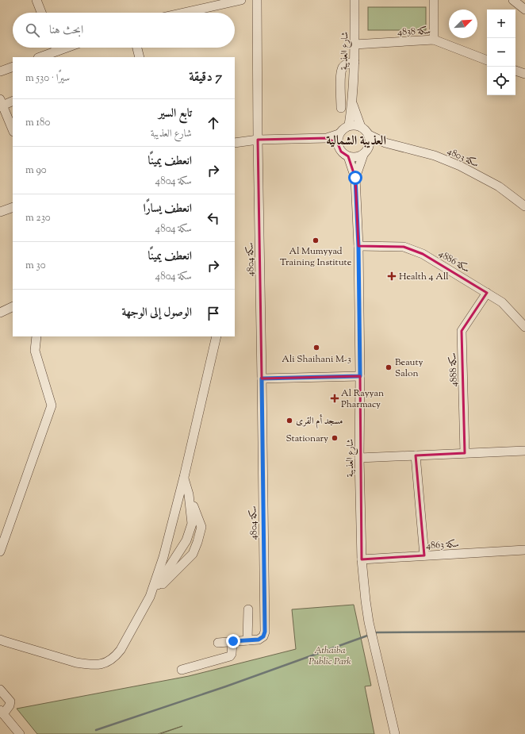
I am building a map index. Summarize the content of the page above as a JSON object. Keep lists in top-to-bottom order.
{
  "streets": {
    "street": [
      "سكة 4838",
      "شارع العذيبة",
      "سكة 4803",
      "سكة 4804",
      "سكة 4886",
      "سكة 4888",
      "سكة 4863"
    ]
  },
  "crossings": [
    ["سكة 4838", "شارع العذيبة"],
    ["شارع العذيبة", "سكة 4803"],
    ["شارع العذيبة", "سكة 4886"],
    ["شارع العذيبة", "سكة 4863"],
    ["سكة 4886", "سكة 4888"]
  ],
  "districts": ["العذيبة الشمالية"],
  "parks": ["Athaiba Public Park"],
  "places": {
    "other": [
      "Al Mumyyad Training Institute",
      "Ali Shaihani M-3",
      "Beauty Salon",
      "مسجد أم القرى",
      "Stationary"
    ],
    "health": ["Health 4 All", "Al Rayyan Pharmacy"]
  },
  "north": "top right",
  "page": {
    "map_buttons": ["+", "−"],
    "search": "ابحث هنا",
    "heading": ["7 دقيقة", "سيرًا · 530 m"],
    "list": [
      ["تابع السير", "شارع العذيبة", "180 m"],
      ["انعطف يمينًا", "سكة 4804", "90 m"],
      ["انعطف يسارًا", "سكة 4804", "230 m"],
      ["انعطف يمينًا", "سكة 4804", "30 m"],
      "الوصول إلى الوجهة"
    ]
  }
}
